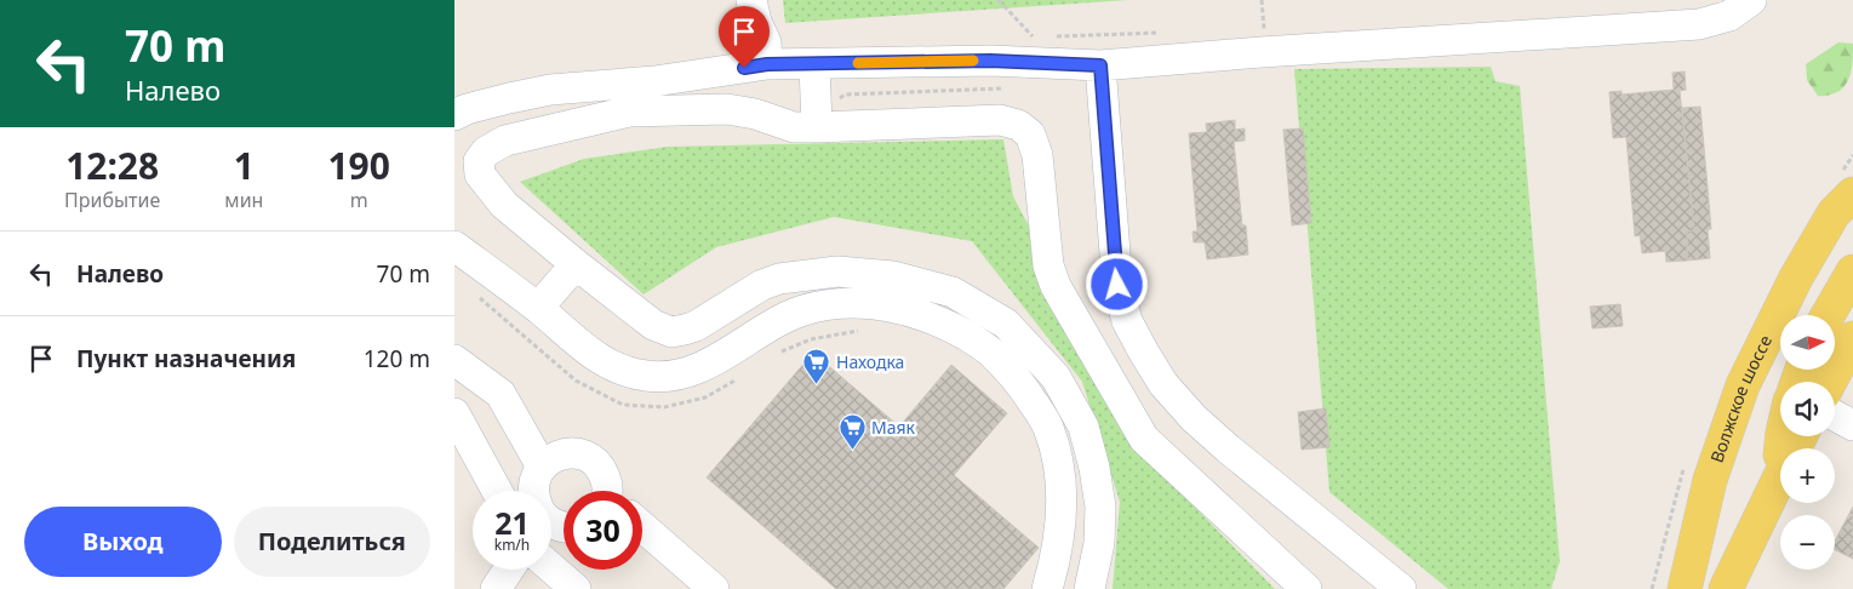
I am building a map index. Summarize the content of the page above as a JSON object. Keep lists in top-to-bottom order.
{
  "streets": {
    "main road": ["Волжское шоссе"]
  },
  "places": {
    "supermarket": ["Находка", "Маяк"]
  },
  "north": "right",
  "page": {
    "turn": ["70 m", "Налево"],
    "eta": [
      "12:28",
      "Прибытие",
      "1",
      "мин",
      "190",
      "m"
    ],
    "list": [
      {
        "name": "Налево",
        "value": "70 m"
      },
      {
        "name": "Пункт назначения",
        "value": "120 m"
      }
    ],
    "map_buttons": ["+", "−"],
    "speed": "21 km/h",
    "limit": "30",
    "buttons": ["Выход", "Поделиться"]
  }
}
